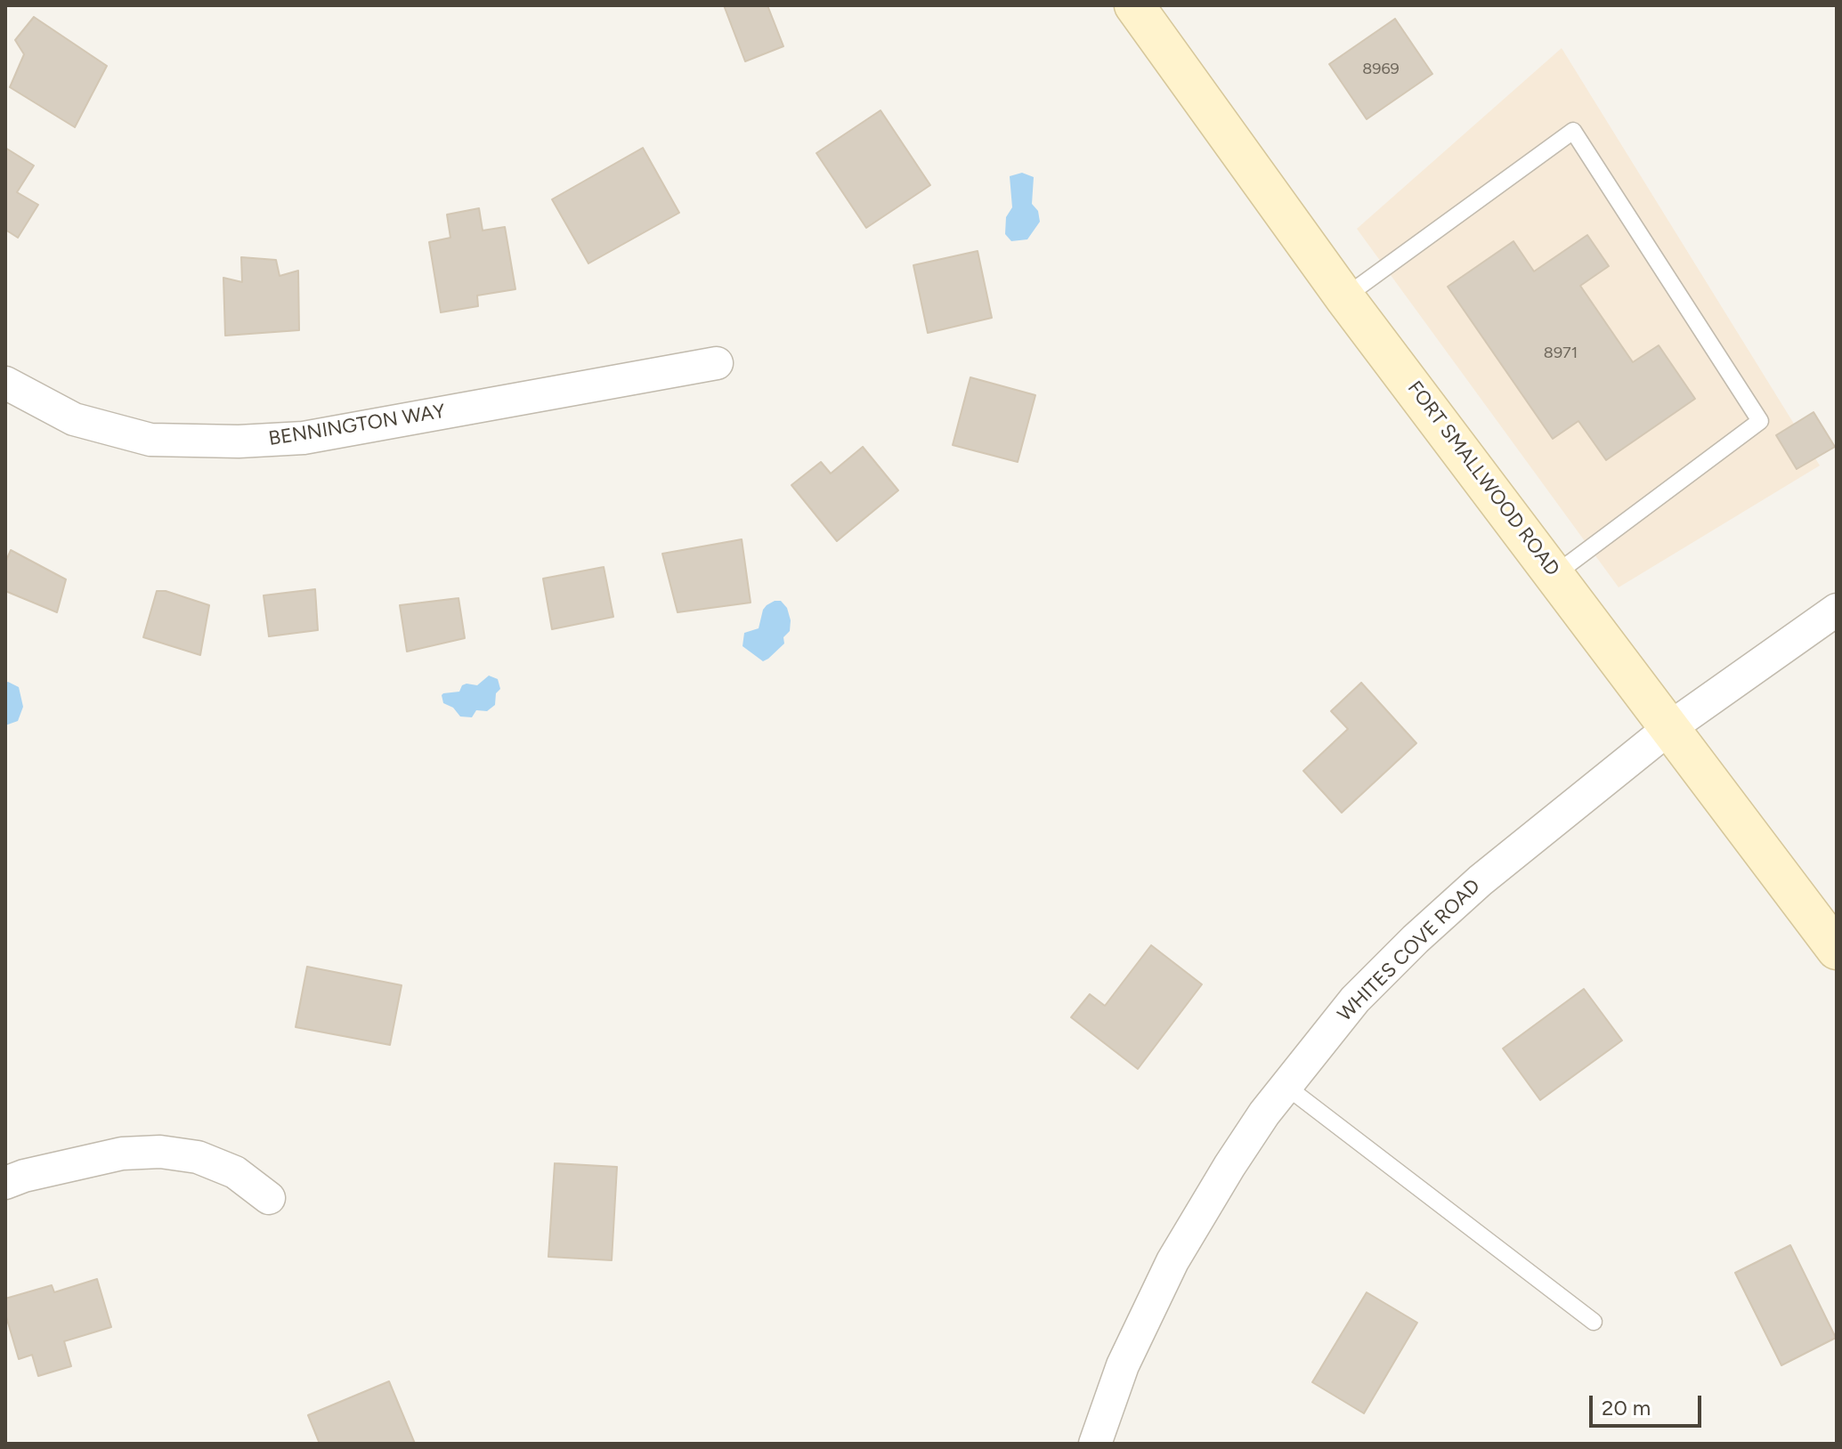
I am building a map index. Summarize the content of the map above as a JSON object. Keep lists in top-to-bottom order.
{
  "streets": {
    "main road": ["FORT SMALLWOOD ROAD"],
    "street": ["BENNINGTON WAY", "WHITES COVE ROAD"]
  },
  "crossings": [
    ["FORT SMALLWOOD ROAD", "WHITES COVE ROAD"]
  ],
  "house_numbers": ["8969", "8971"],
  "scale_bar": "20 m"
}
